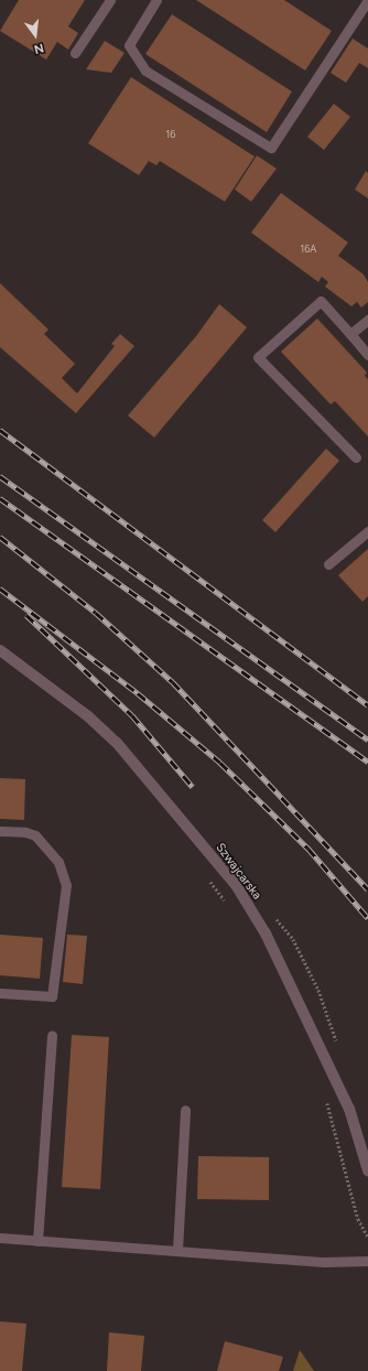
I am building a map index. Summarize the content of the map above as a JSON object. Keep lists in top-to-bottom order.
{
  "streets": {
    "street": ["Szwajcarska"]
  },
  "house_numbers": ["16", "16A"],
  "north": "bottom"
}
